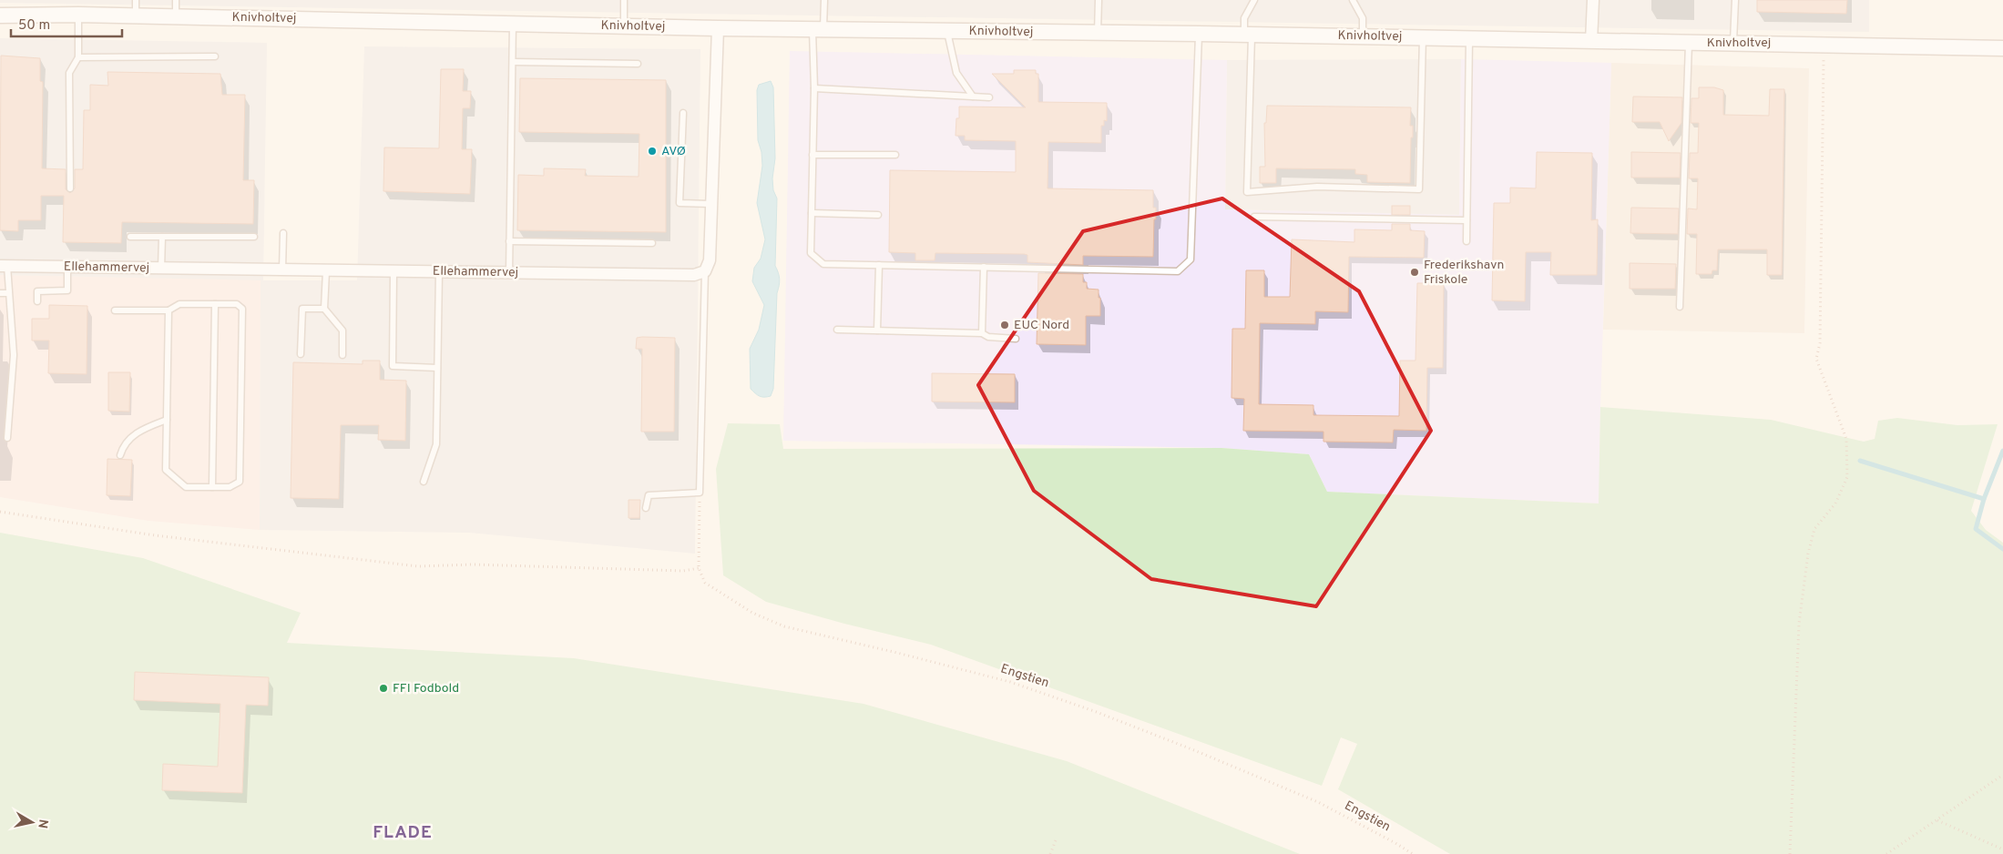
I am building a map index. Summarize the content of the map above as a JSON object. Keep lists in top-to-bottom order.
{
  "streets": {
    "street": ["Knivholtvej", "Ellehammervej"],
    "path": ["Engstien"]
  },
  "districts": ["FLADE"],
  "places": [
    "AVØ",
    "Frederikshavn Friskole",
    "EUC Nord",
    "FFI Fodbold"
  ],
  "scale_bar": "50 m",
  "north": "right"
}
